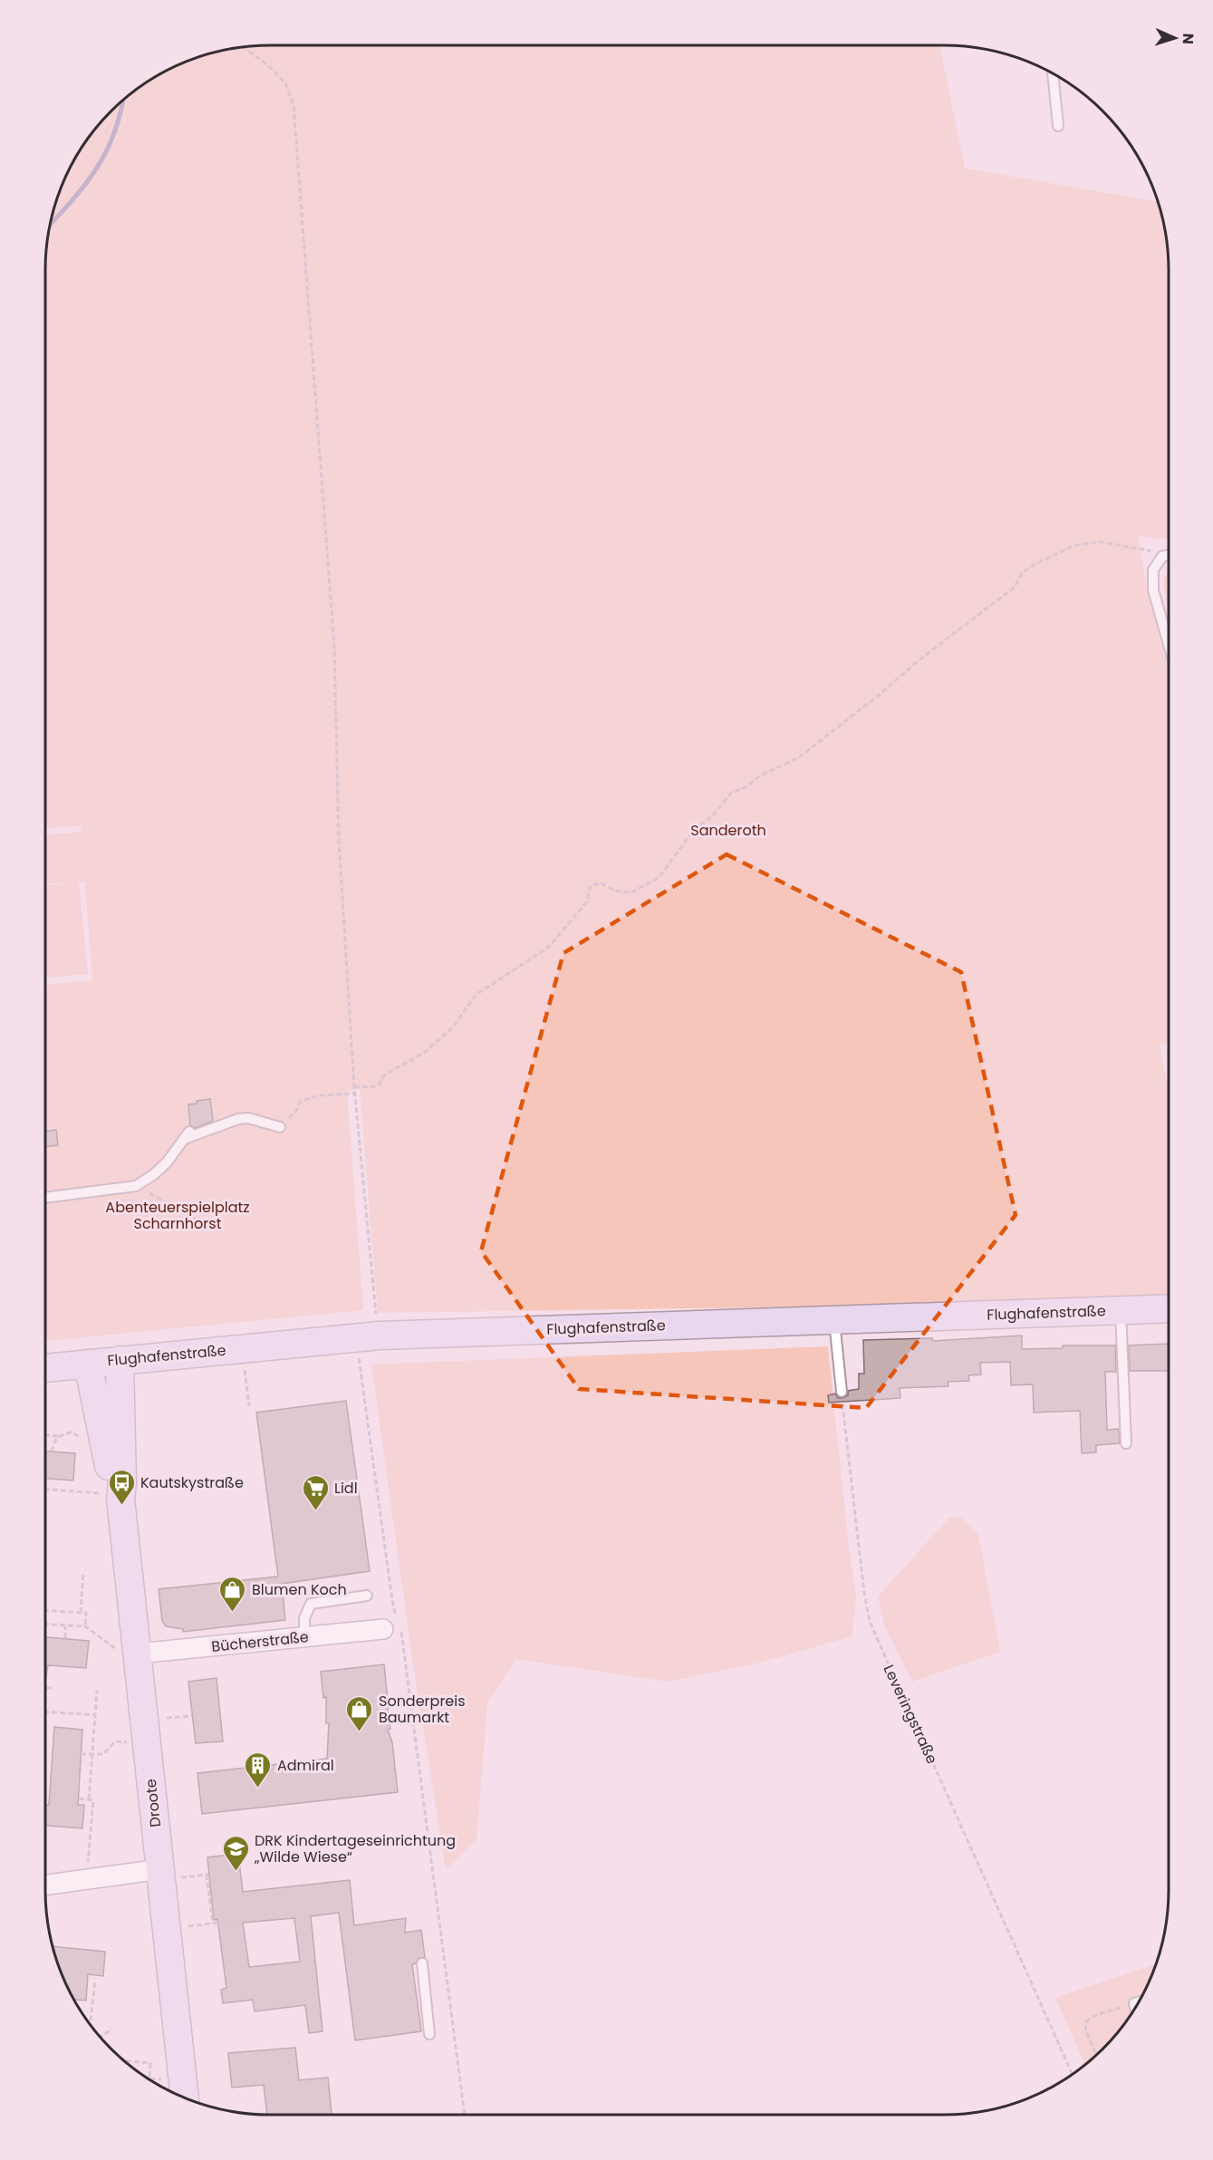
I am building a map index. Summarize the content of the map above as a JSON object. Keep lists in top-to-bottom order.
{
  "streets": {
    "main road": ["Flughafenstraße", "Droote"],
    "street": ["Bücherstraße"],
    "path": ["Leveringstraße"]
  },
  "crossings": [
    ["Flughafenstraße", "Droote"],
    ["Bücherstraße", "Droote"]
  ],
  "parks": ["Sanderoth", "Abenteuerspielplatz Scharnhorst"],
  "places": {
    "bus stop": ["Kautskystraße"],
    "supermarket": ["Lidl"],
    "shop": ["Blumen Koch", "Sonderpreis Baumarkt"],
    "building": ["Admiral"],
    "school or university": ["DRK Kindertageseinrichtung „Wilde Wiese“"]
  },
  "north": "right"
}
